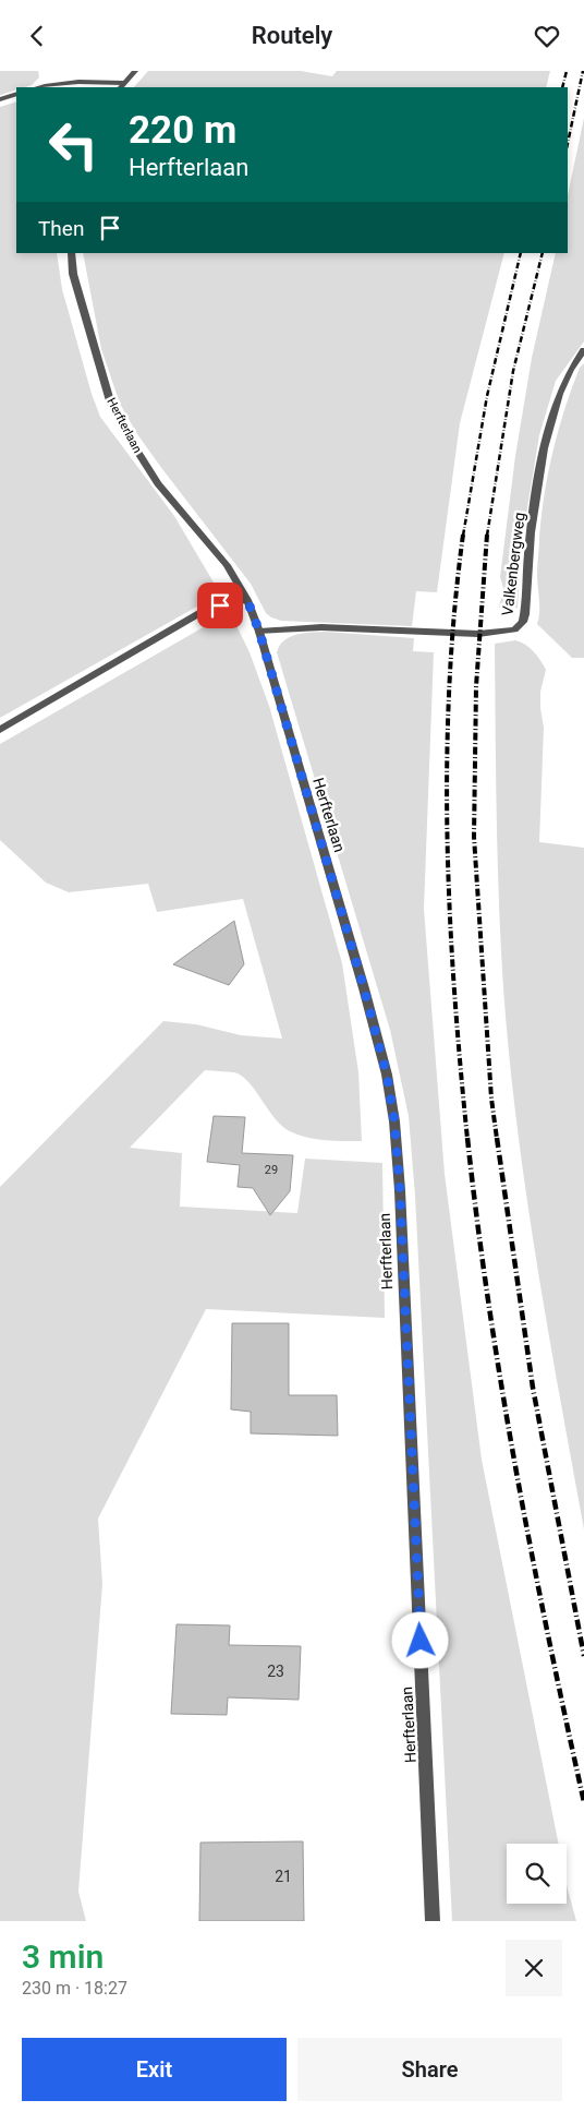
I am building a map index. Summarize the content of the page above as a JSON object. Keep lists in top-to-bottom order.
{
  "streets": {
    "street": ["Herfterlaan", "Valkenbergweg"]
  },
  "crossings": [
    ["Herfterlaan", "Valkenbergweg"]
  ],
  "house_numbers": ["29", "23", "21"],
  "page": {
    "header": "Routely",
    "turn": ["220 m", "Herfterlaan"],
    "then": "Then",
    "heading": ["3 min", "230 m · 18:27"],
    "buttons": ["Exit", "Share"]
  }
}
